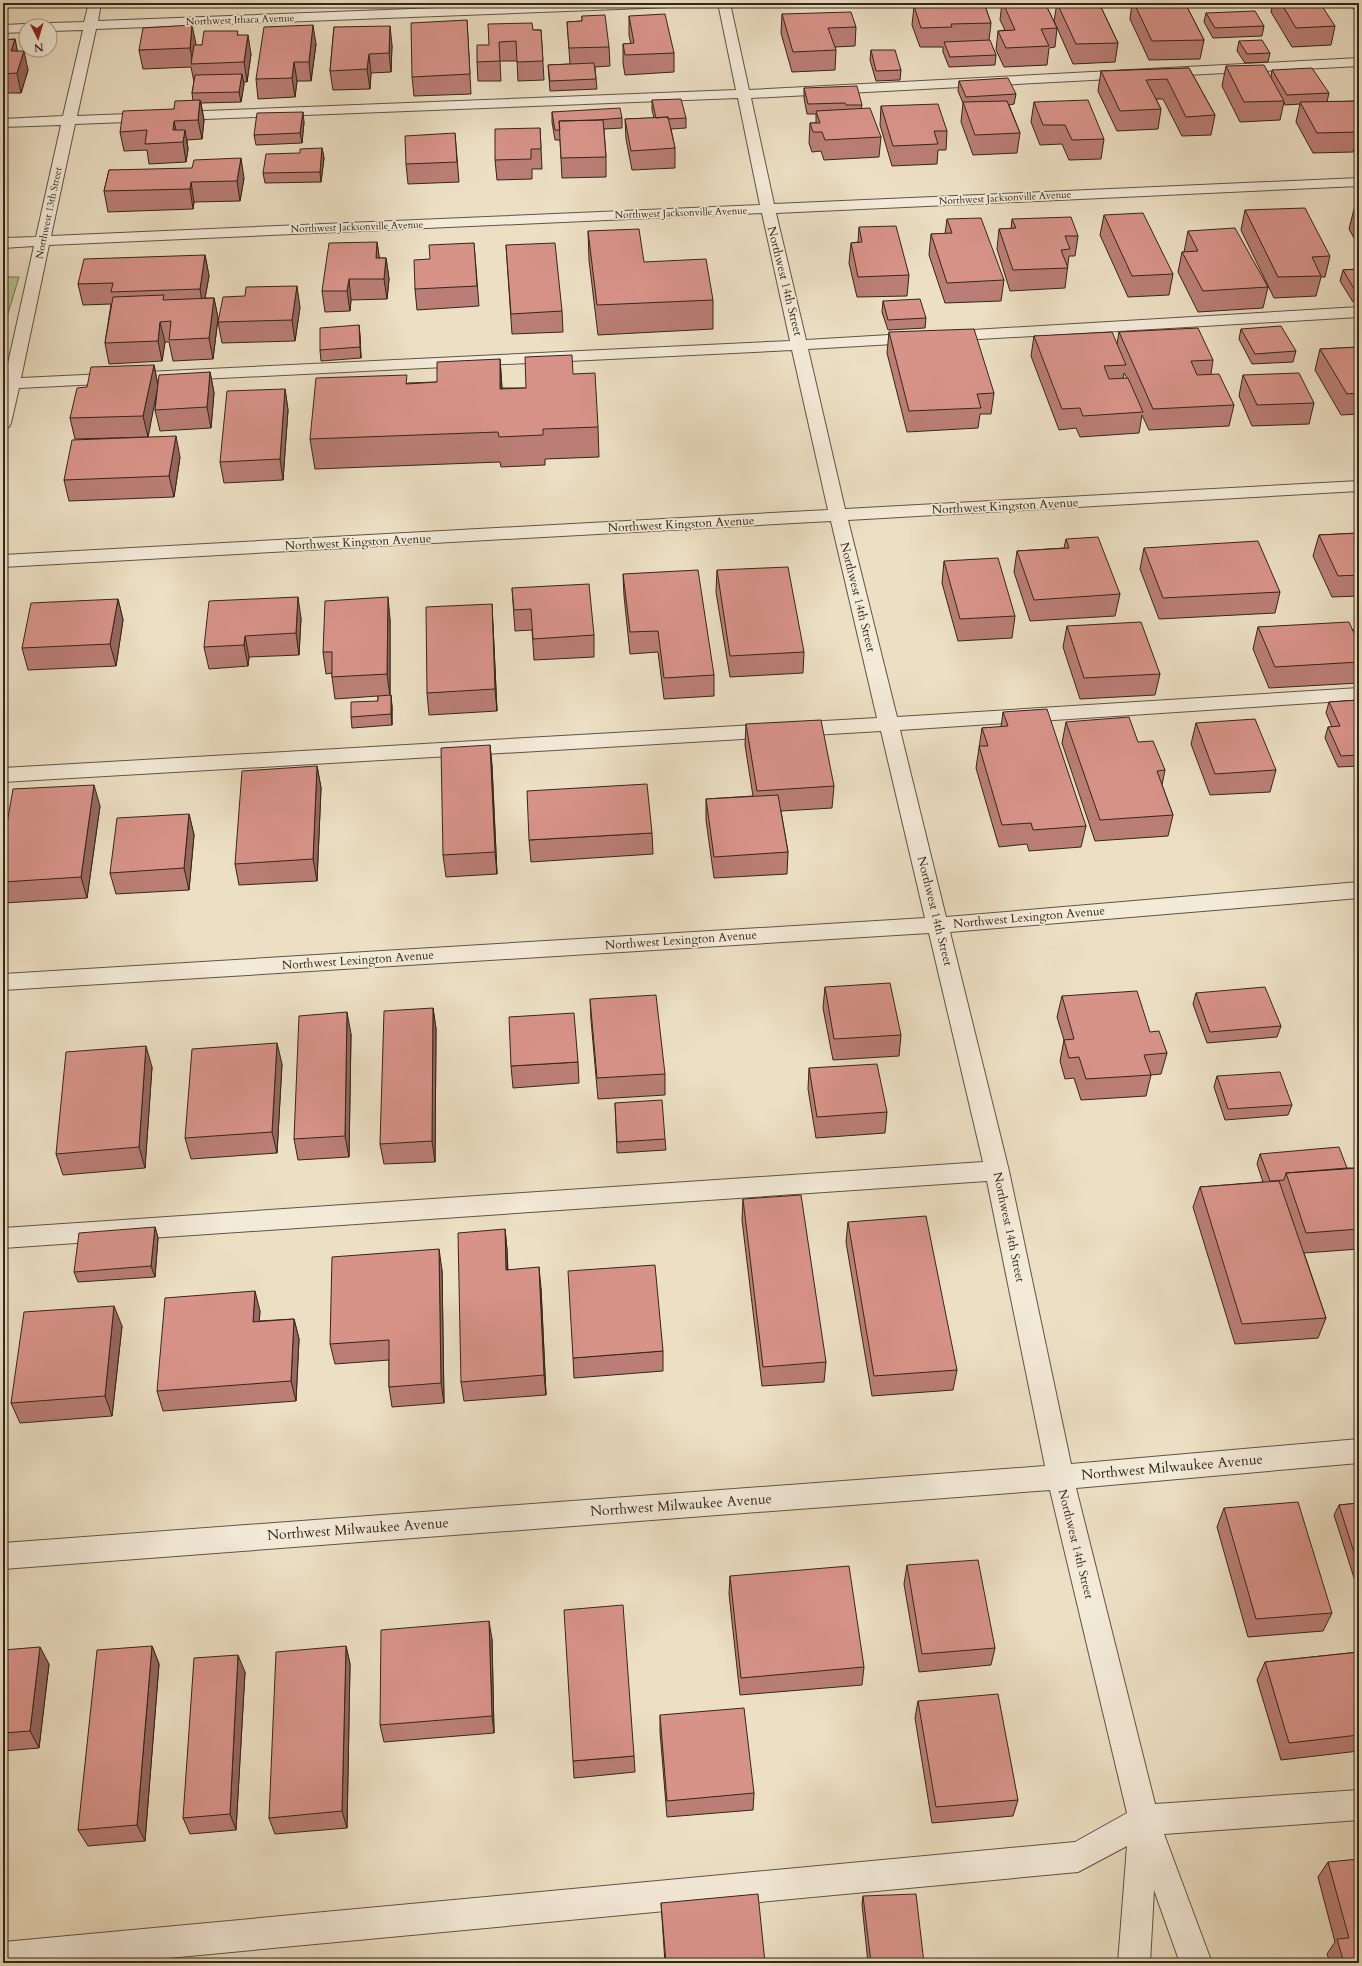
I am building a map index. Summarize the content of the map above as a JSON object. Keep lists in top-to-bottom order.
{
  "streets": {
    "street": [
      "Northwest Ithaca Avenue",
      "Northwest Jacksonville Avenue",
      "Northwest 13th Street",
      "Northwest 14th Street",
      "Northwest Kingston Avenue",
      "Northwest Lexington Avenue",
      "Northwest Milwaukee Avenue"
    ]
  },
  "crossings": [
    ["Northwest Ithaca Avenue", "Northwest 13th Street"],
    ["Northwest Jacksonville Avenue", "Northwest 13th Street"],
    ["Northwest Jacksonville Avenue", "Northwest 14th Street"],
    ["Northwest 14th Street", "Northwest Kingston Avenue"],
    ["Northwest 14th Street", "Northwest Lexington Avenue"],
    ["Northwest 14th Street", "Northwest Milwaukee Avenue"]
  ],
  "north": "bottom"
}
